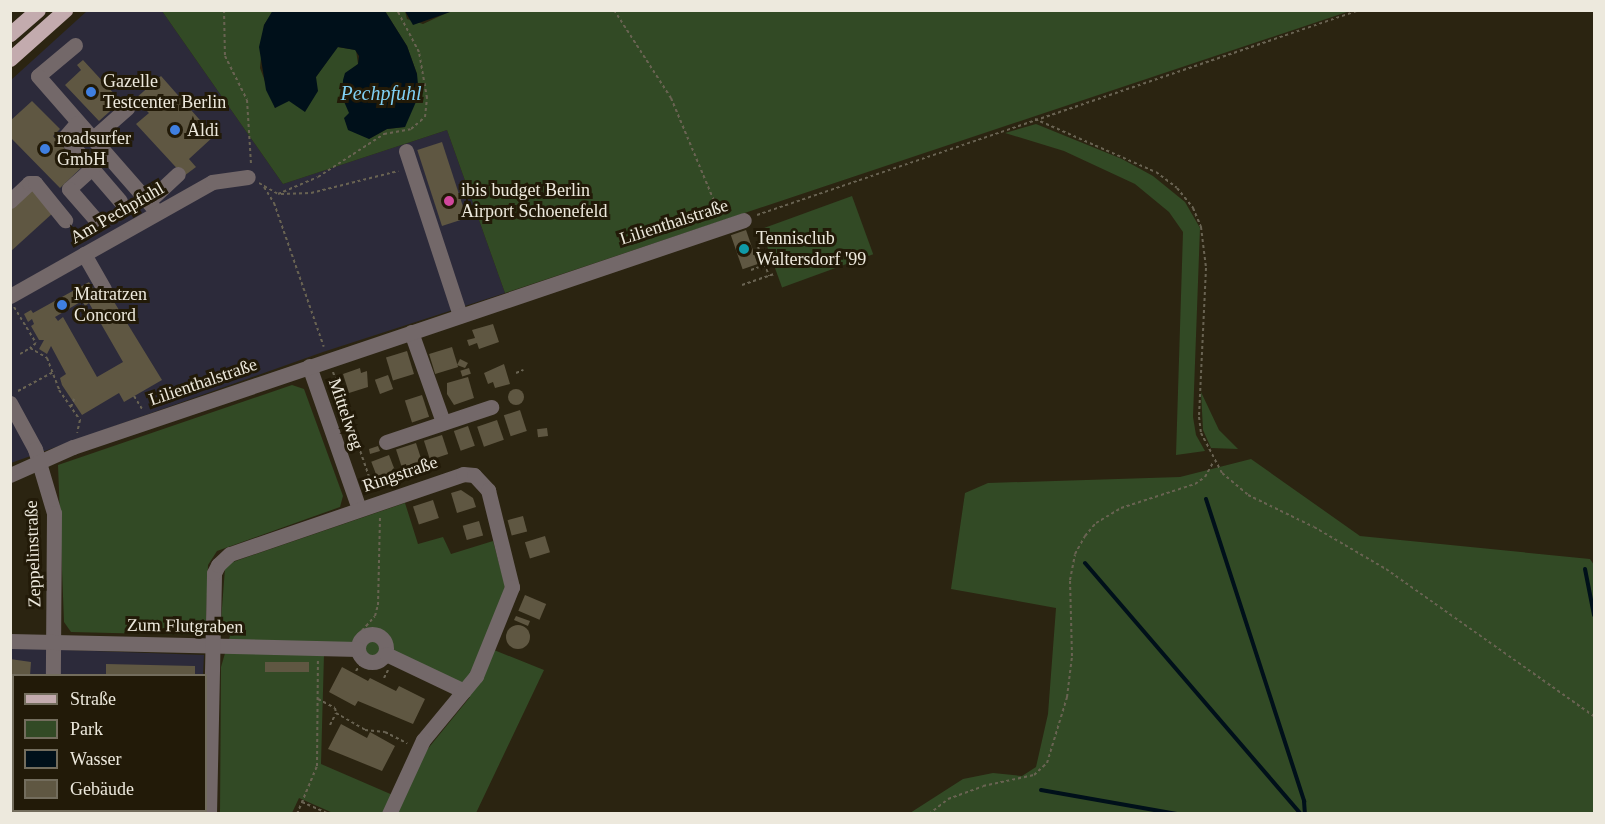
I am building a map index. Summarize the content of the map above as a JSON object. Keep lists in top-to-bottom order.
{
  "streets": {
    "street": [
      "Am Pechpfuhl",
      "Lilienthalstraße",
      "Mittelweg",
      "Ringstraße",
      "Zeppelinstraße",
      "Zum Flutgraben"
    ]
  },
  "crossings": [
    ["Lilienthalstraße", "Mittelweg"],
    ["Lilienthalstraße", "Zeppelinstraße"],
    ["Mittelweg", "Ringstraße"],
    ["Ringstraße", "Zum Flutgraben"],
    ["Zeppelinstraße", "Zum Flutgraben"]
  ],
  "water": ["Pechpfuhl"],
  "places": [
    "Gazelle Testcenter Berlin",
    "Aldi",
    "roadsurfer GmbH",
    "ibis budget Berlin Airport Schoenefeld",
    "Tennisclub Waltersdorf '99",
    "Matratzen Concord"
  ],
  "legend": [
    "Straße",
    "Park",
    "Wasser",
    "Gebäude"
  ]
}
